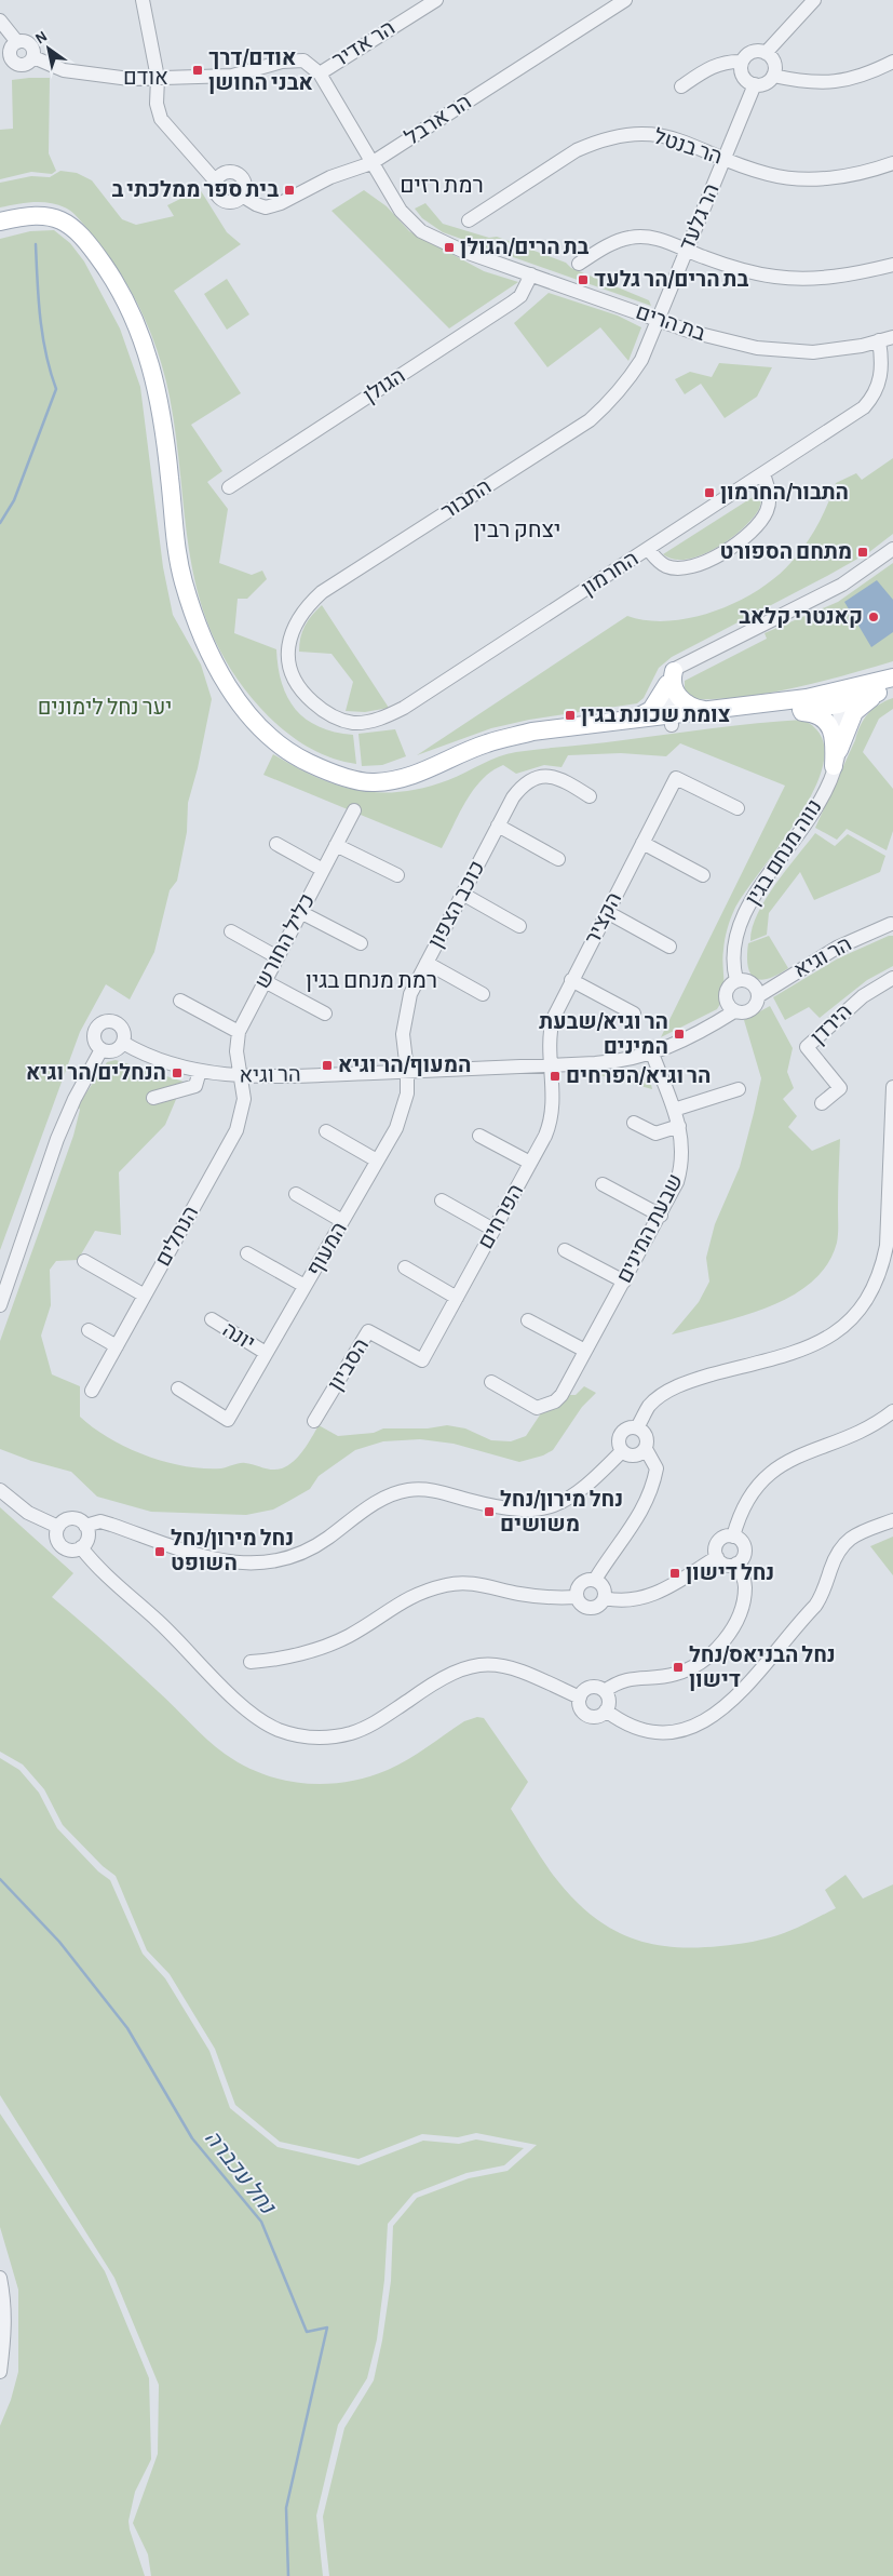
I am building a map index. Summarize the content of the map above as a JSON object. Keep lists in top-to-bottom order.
{
  "streets": {
    "street": [
      "הר אדיר",
      "אודם",
      "הר ארבל",
      "הר בנטל",
      "הר גלעד",
      "בת הרים",
      "הגולן",
      "התבור",
      "החרמון",
      "נווה מנחם בגין",
      "כוכב הצפון",
      "הקציר",
      "כליל החורש",
      "הר וגיא",
      "הירדן",
      "הפרחים",
      "שבעת המינים",
      "הנחלים",
      "המעוף",
      "יונה",
      "הסביון"
    ]
  },
  "crossings": [
    ["הר אדיר", "אודם"],
    ["הר אדיר", "בת הרים"],
    ["אודם", "בת הרים"],
    ["הר ארבל", "בת הרים"],
    ["הר בנטל", "הר גלעד"],
    ["הר גלעד", "בת הרים"],
    ["הר גלעד", "התבור"],
    ["בת הרים", "הגולן"],
    ["בת הרים", "התבור"],
    ["בת הרים", "החרמון"],
    ["התבור", "החרמון"],
    ["נווה מנחם בגין", "הר וגיא"],
    ["כוכב הצפון", "הר וגיא"],
    ["כוכב הצפון", "המעוף"],
    ["הקציר", "הר וגיא"],
    ["הקציר", "הפרחים"],
    ["כליל החורש", "הר וגיא"],
    ["כליל החורש", "הנחלים"],
    ["הר וגיא", "הפרחים"],
    ["הר וגיא", "שבעת המינים"],
    ["הר וגיא", "הנחלים"],
    ["הר וגיא", "המעוף"],
    ["הפרחים", "הסביון"],
    ["המעוף", "יונה"]
  ],
  "districts": ["רמת רזים", "יצחק רבין", "רמת מנחם בגין"],
  "water": ["נחל עכברה"],
  "parks": ["יער נחל לימונים"],
  "places": {
    "transit": [
      "אודם/דרך אבני החושן",
      "בית ספר ממלכתי ב",
      "בת הרים/הגולן",
      "בת הרים/הר גלעד",
      "התבור/החרמון",
      "מתחם הספורט",
      "צומת שכונת בגין",
      "הר וגיא/שבעת המינים",
      "המעוף/הר וגיא",
      "הנחלים/הר וגיא",
      "הר וגיא/הפרחים",
      "נחל מירון/נחל משושים",
      "נחל מירון/נחל השופט",
      "נחל דישון",
      "נחל הבניאס/נחל דישון"
    ],
    "other": ["קאנטרי קלאב"]
  },
  "north": "top left"
}
